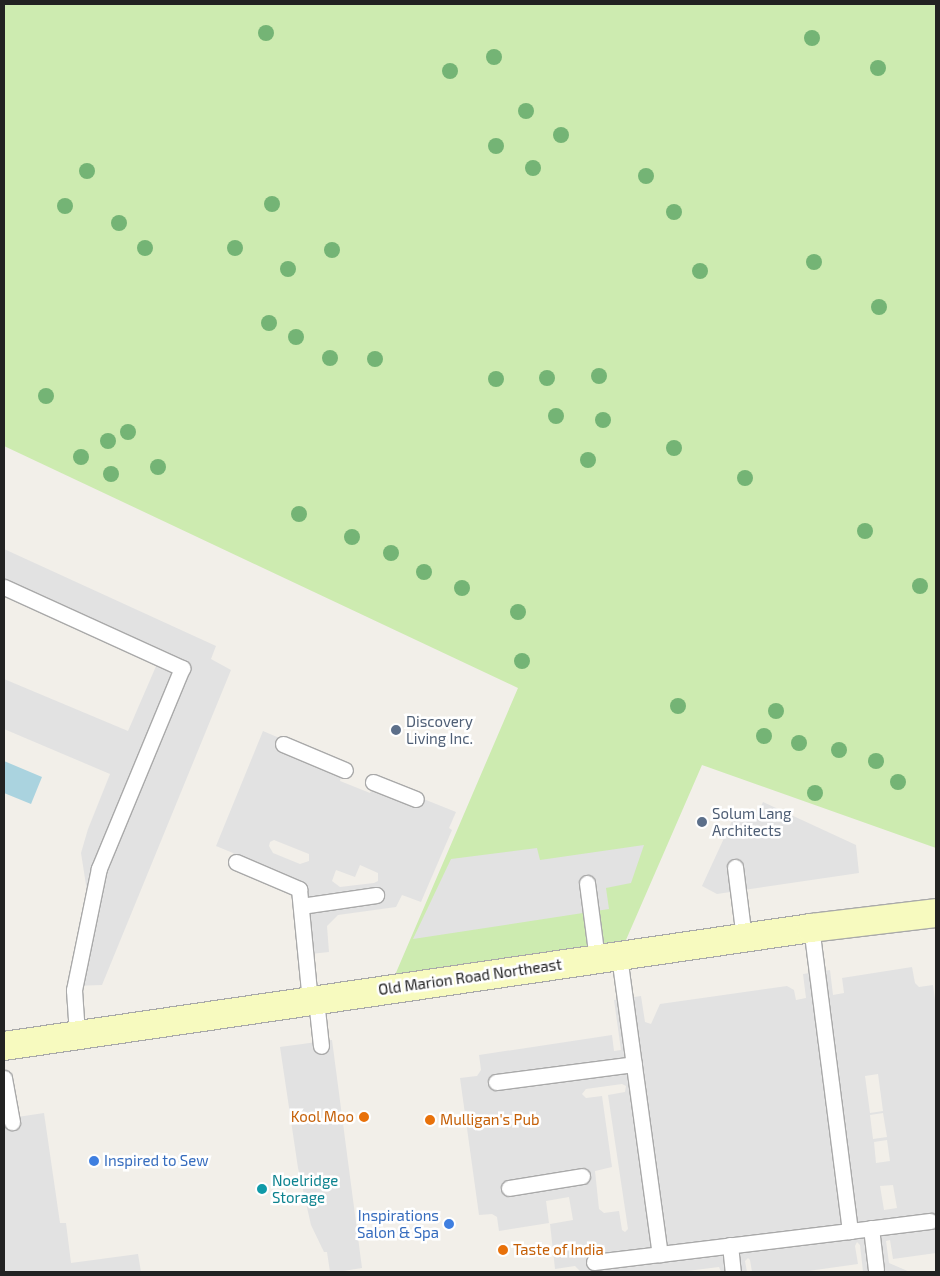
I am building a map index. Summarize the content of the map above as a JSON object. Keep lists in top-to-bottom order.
{
  "streets": {
    "main road": ["Old Marion Road Northeast"]
  },
  "places": [
    "Discovery Living Inc.",
    "Solum Lang Architects",
    "Kool Moo",
    "Mulligan's Pub",
    "Inspired to Sew",
    "Noelridge Storage",
    "Inspirations Salon & Spa",
    "Taste of India"
  ]
}
